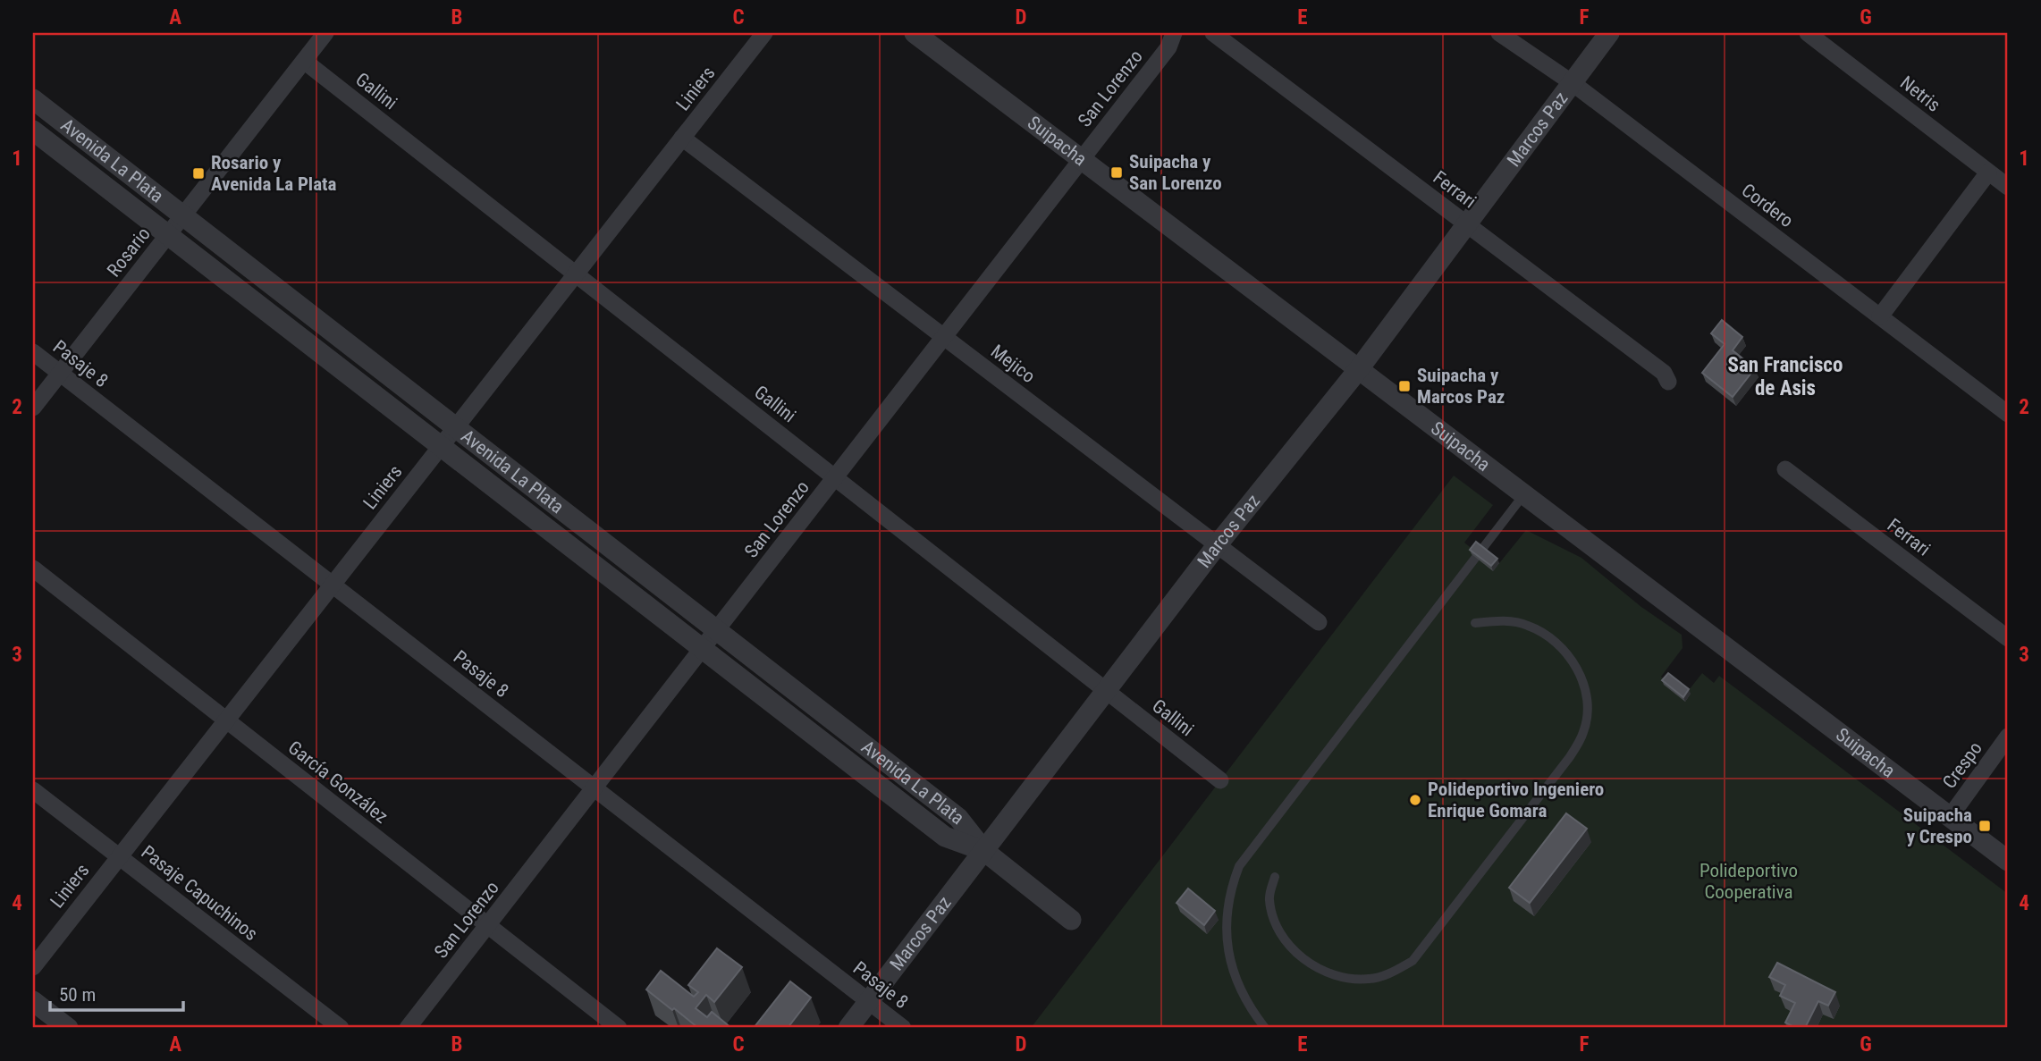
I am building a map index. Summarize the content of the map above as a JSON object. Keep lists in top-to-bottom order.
{
  "streets": {
    "street": [
      "Liniers",
      "San Lorenzo",
      "Gallini",
      "Netris",
      "Marcos Paz",
      "Suipacha",
      "Avenida La Plata",
      "Ferrari",
      "Cordero",
      "Rosario",
      "Pasaje 8",
      "Mejico",
      "Crespo",
      "García González",
      "Pasaje Capuchinos"
    ]
  },
  "crossings": [
    ["Liniers", "Gallini"],
    ["Liniers", "Avenida La Plata"],
    ["Liniers", "Pasaje 8"],
    ["Liniers", "Mejico"],
    ["Liniers", "García González"],
    ["Liniers", "Pasaje Capuchinos"],
    ["San Lorenzo", "Gallini"],
    ["San Lorenzo", "Suipacha"],
    ["San Lorenzo", "Avenida La Plata"],
    ["San Lorenzo", "Pasaje 8"],
    ["San Lorenzo", "Mejico"],
    ["San Lorenzo", "García González"],
    ["Gallini", "Marcos Paz"],
    ["Gallini", "Rosario"],
    ["Marcos Paz", "Suipacha"],
    ["Marcos Paz", "Avenida La Plata"],
    ["Marcos Paz", "Ferrari"],
    ["Marcos Paz", "Cordero"],
    ["Marcos Paz", "Pasaje 8"],
    ["Marcos Paz", "Mejico"],
    ["Suipacha", "Crespo"],
    ["Avenida La Plata", "Rosario"],
    ["Rosario", "Pasaje 8"]
  ],
  "districts": ["San Francisco de Asis"],
  "parks": ["Polideportivo Cooperativa"],
  "places": {
    "transit": [
      "Suipacha y San Lorenzo",
      "Rosario y Avenida La Plata",
      "Suipacha y Marcos Paz",
      "Suipacha y Crespo"
    ],
    "other": ["Polideportivo Ingeniero Enrique Gomara"]
  },
  "scale_bar": "50 m",
  "grid": {
    "columns": [
      "A",
      "B",
      "C",
      "D",
      "E",
      "F",
      "G"
    ],
    "rows": [
      "1",
      "2",
      "3",
      "4"
    ]
  }
}
